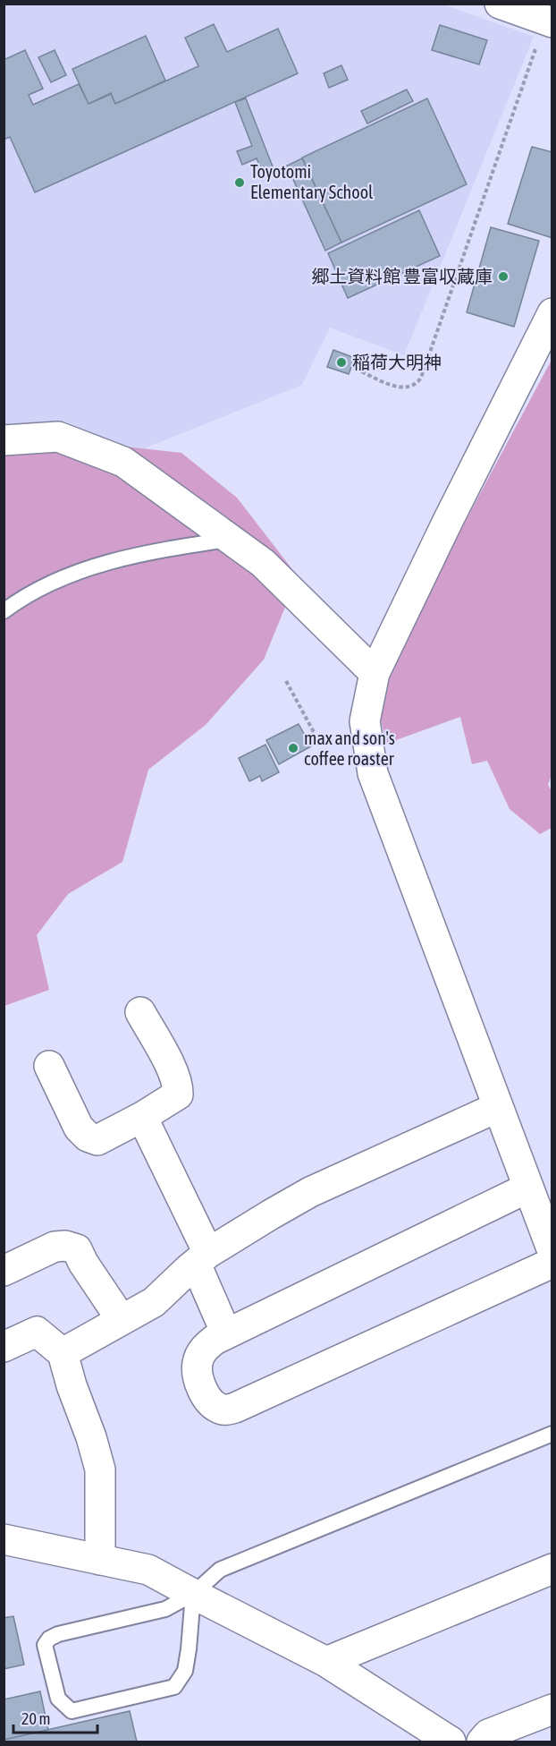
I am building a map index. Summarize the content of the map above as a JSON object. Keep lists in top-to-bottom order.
{
  "places": [
    "Toyotomi Elementary School",
    "郷土資料館 豊富収蔵庫",
    "稲荷大明神",
    "max and son's coffee roaster"
  ],
  "scale_bar": "20 m"
}
